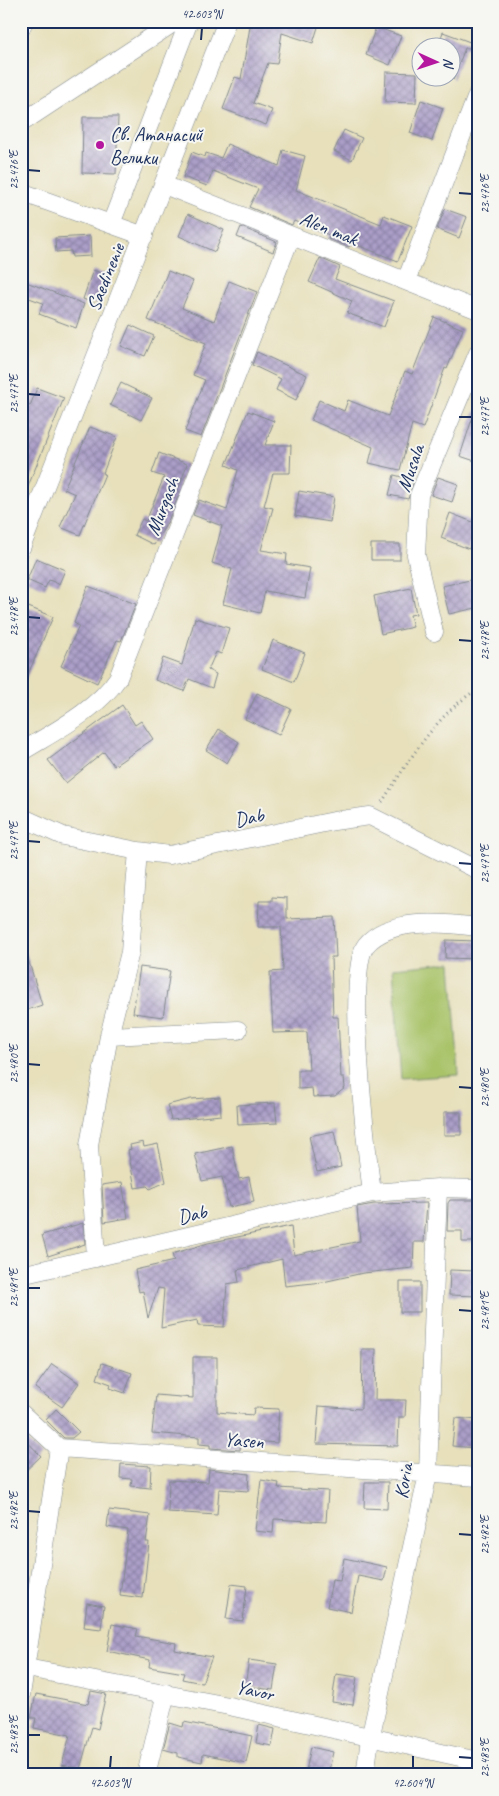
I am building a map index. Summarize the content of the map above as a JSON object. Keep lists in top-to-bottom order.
{
  "streets": {
    "street": [
      "Alen mak",
      "Saedinenie",
      "Musala",
      "Murgash",
      "Dab",
      "Yasen",
      "Koria",
      "Yavor"
    ]
  },
  "crossings": [
    ["Alen mak", "Saedinenie"],
    ["Alen mak", "Murgash"],
    ["Dab", "Koria"],
    ["Yasen", "Koria"],
    ["Koria", "Yavor"]
  ],
  "places": ["Св. Атанасий Велики"],
  "north": "right",
  "coordinates": [
    "42.603°N",
    "23.476°E",
    "23.477°E",
    "23.478°E",
    "23.479°E",
    "23.480°E",
    "23.481°E",
    "23.482°E",
    "23.483°E",
    "42.604°N"
  ]
}
